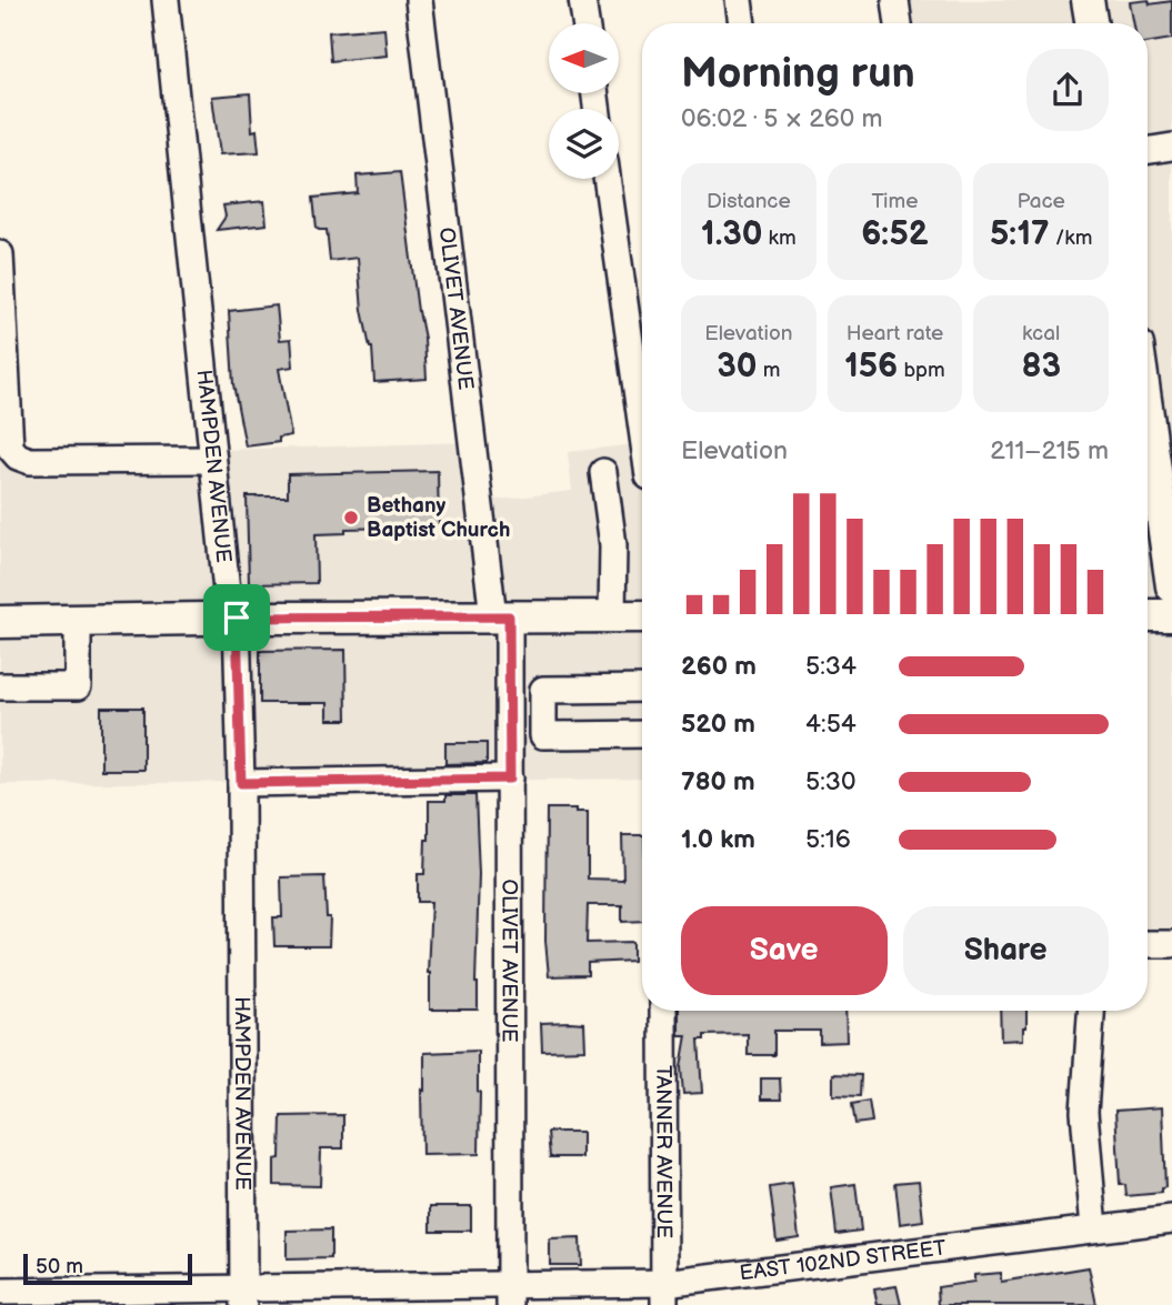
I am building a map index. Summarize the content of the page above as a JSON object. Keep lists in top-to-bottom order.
{
  "streets": {
    "street": [
      "OLIVET AVENUE",
      "HAMPDEN AVENUE",
      "TANNER AVENUE",
      "EAST 102ND STREET"
    ]
  },
  "crossings": [
    ["OLIVET AVENUE", "EAST 102ND STREET"],
    ["HAMPDEN AVENUE", "EAST 102ND STREET"],
    ["TANNER AVENUE", "EAST 102ND STREET"]
  ],
  "places": ["Bethany Baptist Church"],
  "scale_bar": "50 m",
  "north": "left",
  "page": {
    "heading": ["Morning run", "06:02 · 5 × 260 m"],
    "stats": [
      ["Distance", "1.30 km"],
      ["Time", "6:52"],
      ["Pace", "5:17 /km"],
      ["Elevation", "30 m"],
      ["Heart rate", "156 bpm"],
      ["kcal", "83"]
    ],
    "chart": ["Elevation", "211–215 m"],
    "list": [
      {
        "name": "260 m",
        "note": "5:34"
      },
      {
        "name": "520 m",
        "note": "4:54"
      },
      {
        "name": "780 m",
        "note": "5:30"
      },
      {
        "name": "1.0 km",
        "note": "5:16"
      }
    ],
    "buttons": ["Save", "Share"],
    "scale": "50 m"
  }
}
